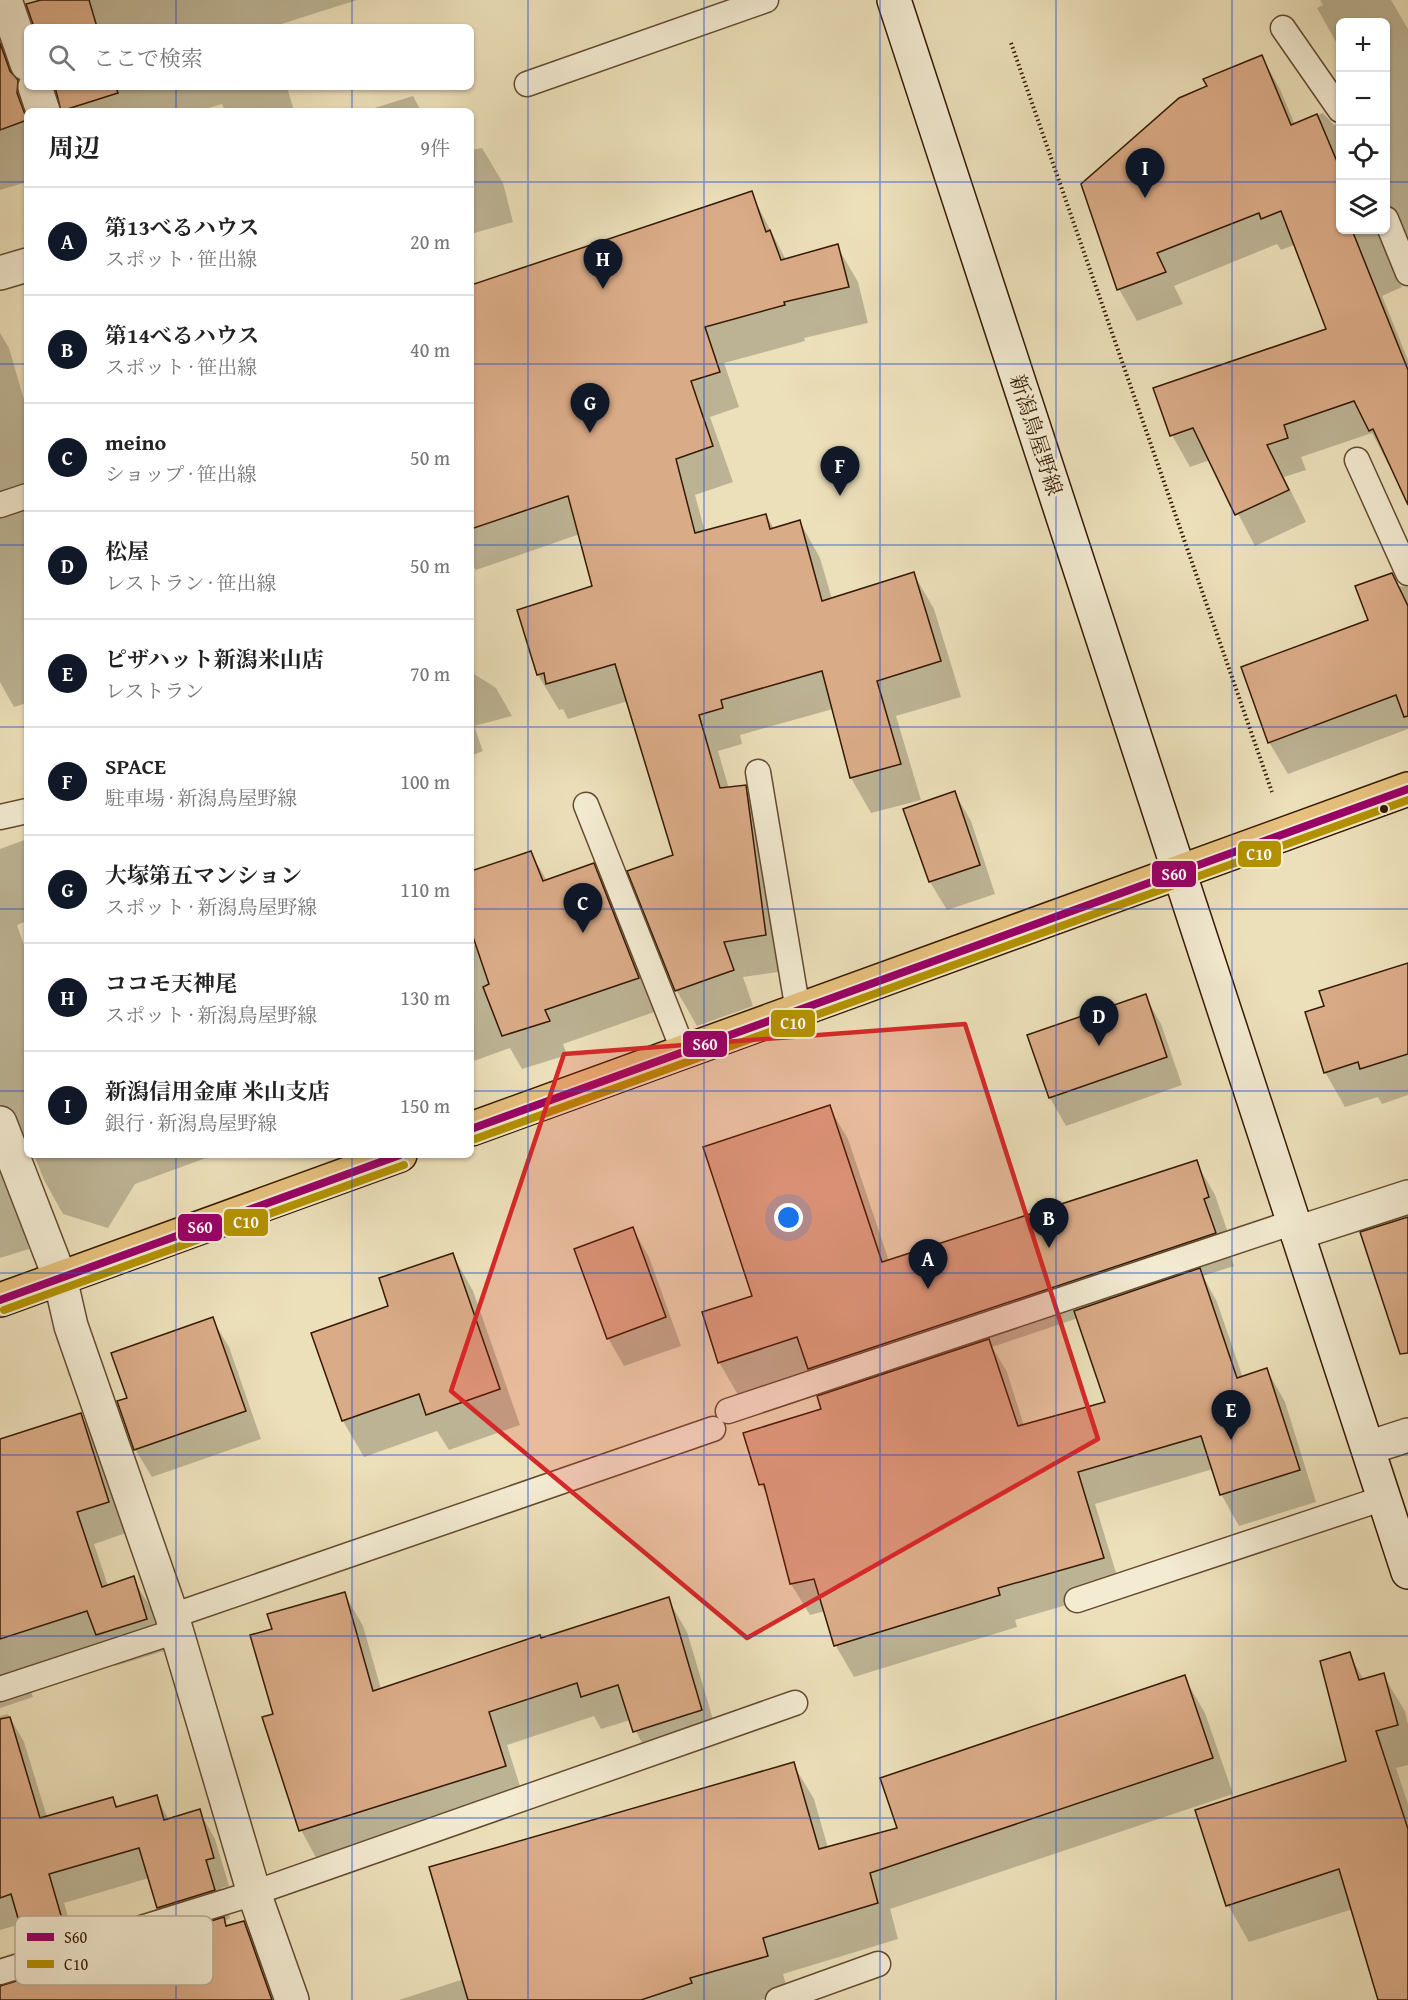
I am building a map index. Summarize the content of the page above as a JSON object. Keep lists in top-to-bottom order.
{
  "streets": {
    "street": ["新潟鳥屋野線"]
  },
  "lines": ["transit line S60", "transit line C10"],
  "legend": ["S60", "C10"],
  "page": {
    "map_buttons": ["+", "−"],
    "search": "ここで検索",
    "heading": ["周辺", "9件"],
    "pins": [
      "I",
      "H",
      "G",
      "F",
      "C",
      "D",
      "B",
      "A",
      "E"
    ],
    "list": [
      {
        "mark": "A",
        "name": "第13べるハウス",
        "note": "スポット · 笹出線",
        "value": "20 m"
      },
      {
        "mark": "B",
        "name": "第14べるハウス",
        "note": "スポット · 笹出線",
        "value": "40 m"
      },
      {
        "mark": "C",
        "name": "meino",
        "note": "ショップ · 笹出線",
        "value": "50 m"
      },
      {
        "mark": "D",
        "name": "松屋",
        "note": "レストラン · 笹出線",
        "value": "50 m"
      },
      {
        "mark": "E",
        "name": "ピザハット新潟米山店",
        "note": "レストラン",
        "value": "70 m"
      },
      {
        "mark": "F",
        "name": "SPACE",
        "note": "駐車場 · 新潟鳥屋野線",
        "value": "100 m"
      },
      {
        "mark": "G",
        "name": "大塚第五マンション",
        "note": "スポット · 新潟鳥屋野線",
        "value": "110 m"
      },
      {
        "mark": "H",
        "name": "ココモ天神尾",
        "note": "スポット · 新潟鳥屋野線",
        "value": "130 m"
      },
      {
        "mark": "I",
        "name": "新潟信用金庫 米山支店",
        "note": "銀行 · 新潟鳥屋野線",
        "value": "150 m"
      }
    ]
  }
}
